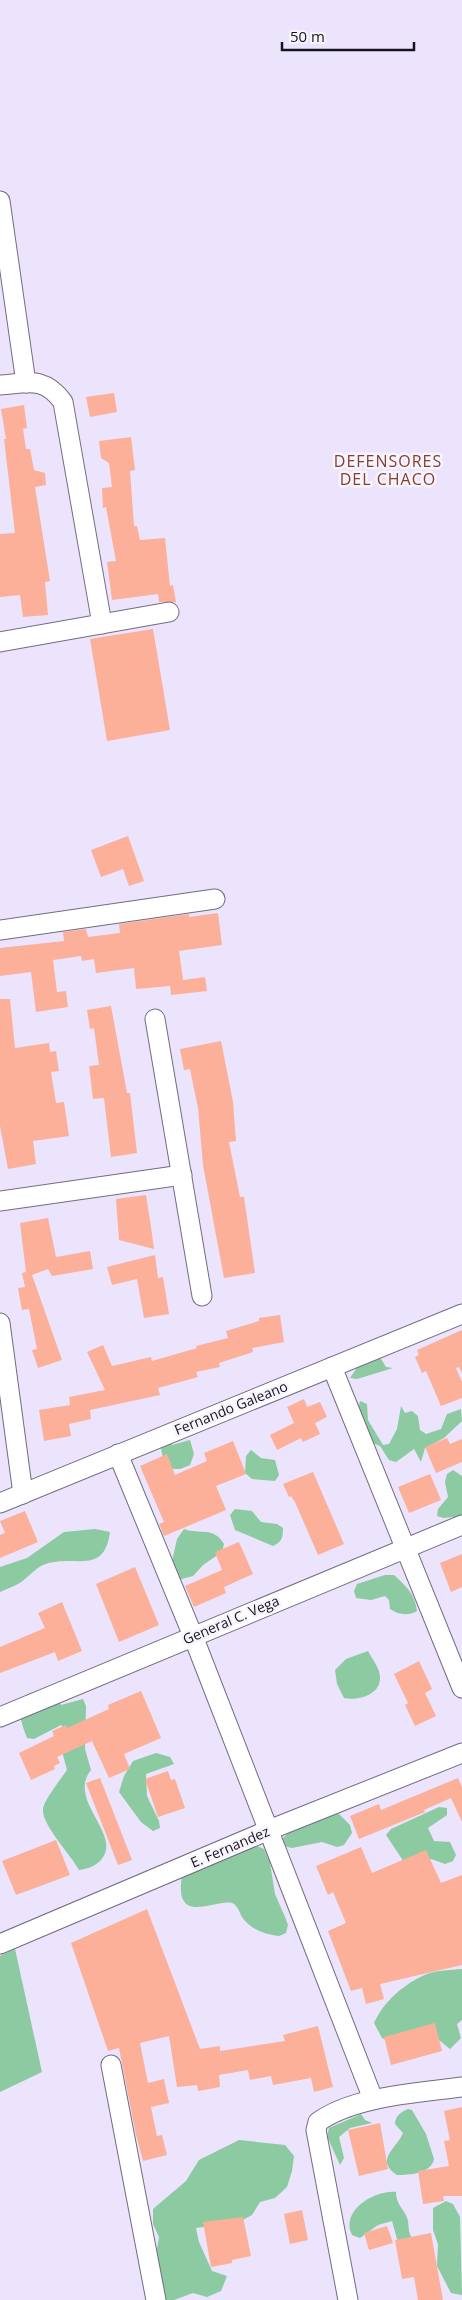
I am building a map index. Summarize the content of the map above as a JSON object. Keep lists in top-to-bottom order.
{
  "streets": {
    "street": ["Fernando Galeano", "General C. Vega", "E. Fernandez"]
  },
  "districts": ["DEFENSORES DEL CHACO"],
  "scale_bar": "50 m"
}
